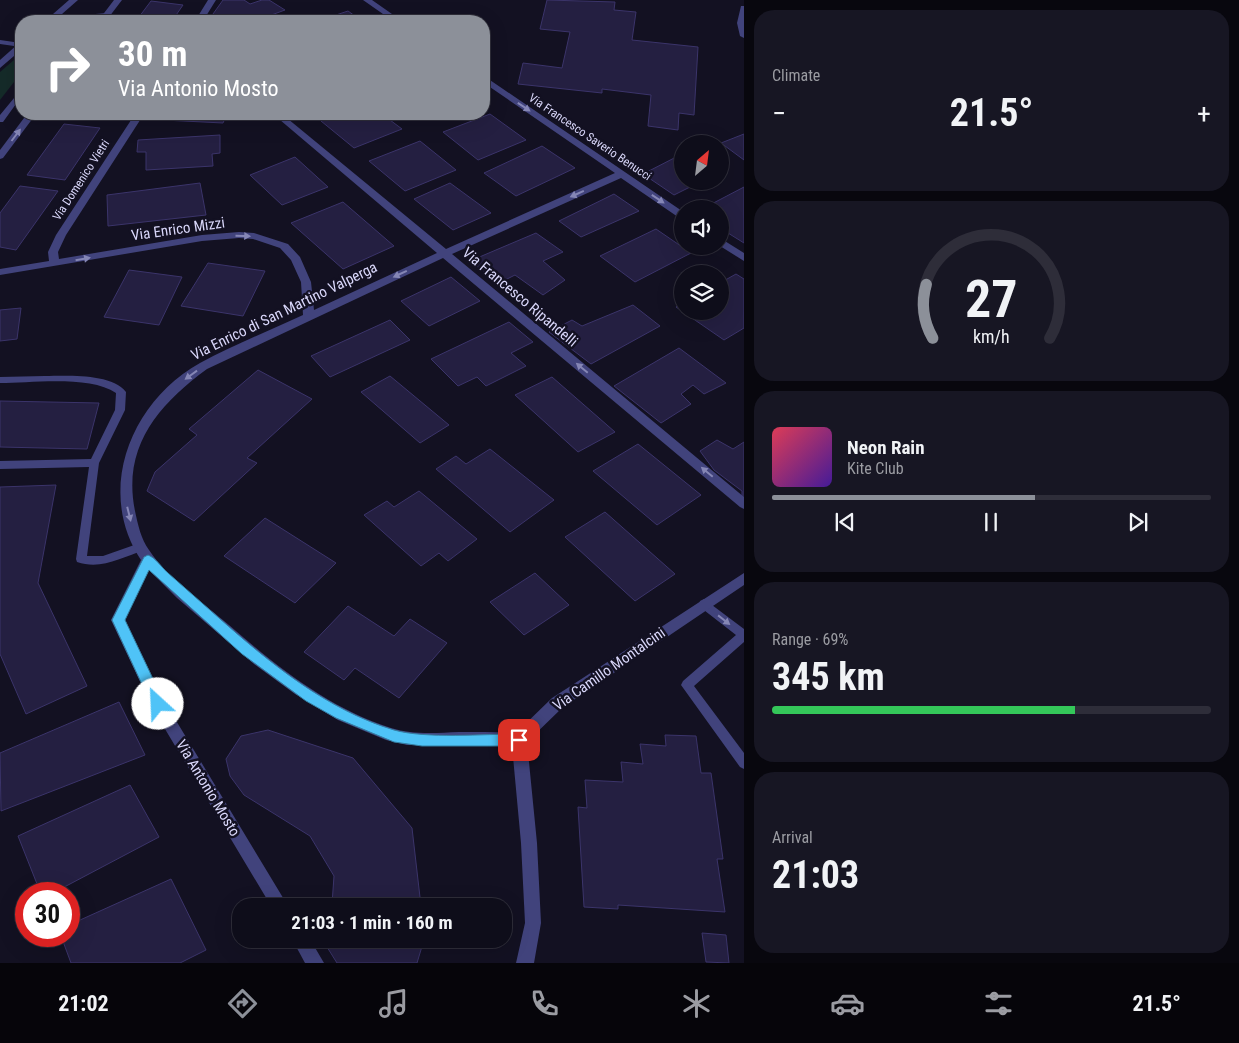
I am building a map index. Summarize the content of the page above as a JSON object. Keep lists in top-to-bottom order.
{
  "streets": {
    "street": [
      "Via Francesco Saverio Benucci",
      "Via Domenico Vietri",
      "Via Enrico Mizzi",
      "Via Francesco Ripandelli",
      "Via Enrico di San Martino Valperga",
      "Via Camillo Montalcini",
      "Via Antonio Mosto"
    ]
  },
  "crossings": [
    ["Via Francesco Saverio Benucci", "Via Enrico di San Martino Valperga"],
    ["Via Domenico Vietri", "Via Enrico Mizzi"],
    ["Via Enrico Mizzi", "Via Enrico di San Martino Valperga"],
    ["Via Francesco Ripandelli", "Via Enrico di San Martino Valperga"],
    ["Via Enrico di San Martino Valperga", "Via Camillo Montalcini"],
    ["Via Enrico di San Martino Valperga", "Via Antonio Mosto"]
  ],
  "one_way": [
    "Via Francesco Saverio Benucci",
    "Via Enrico Mizzi",
    "Via Francesco Ripandelli",
    "Via Enrico di San Martino Valperga"
  ],
  "north": "top right",
  "page": {
    "tile": [
      "Climate",
      ["Range · 69%", "345 km"],
      ["Arrival", "21:03"]
    ],
    "turn": ["30 m", "Via Antonio Mosto"],
    "heat": ["−", "21.5°", "+"],
    "song": ["Neon Rain", "Kite Club"],
    "limit": "30",
    "trip": "21:03 · 1 min · 160 m",
    "tabs": ["21:02", "21.5°"],
    "gauge": ["27", "km/h"]
  }
}
